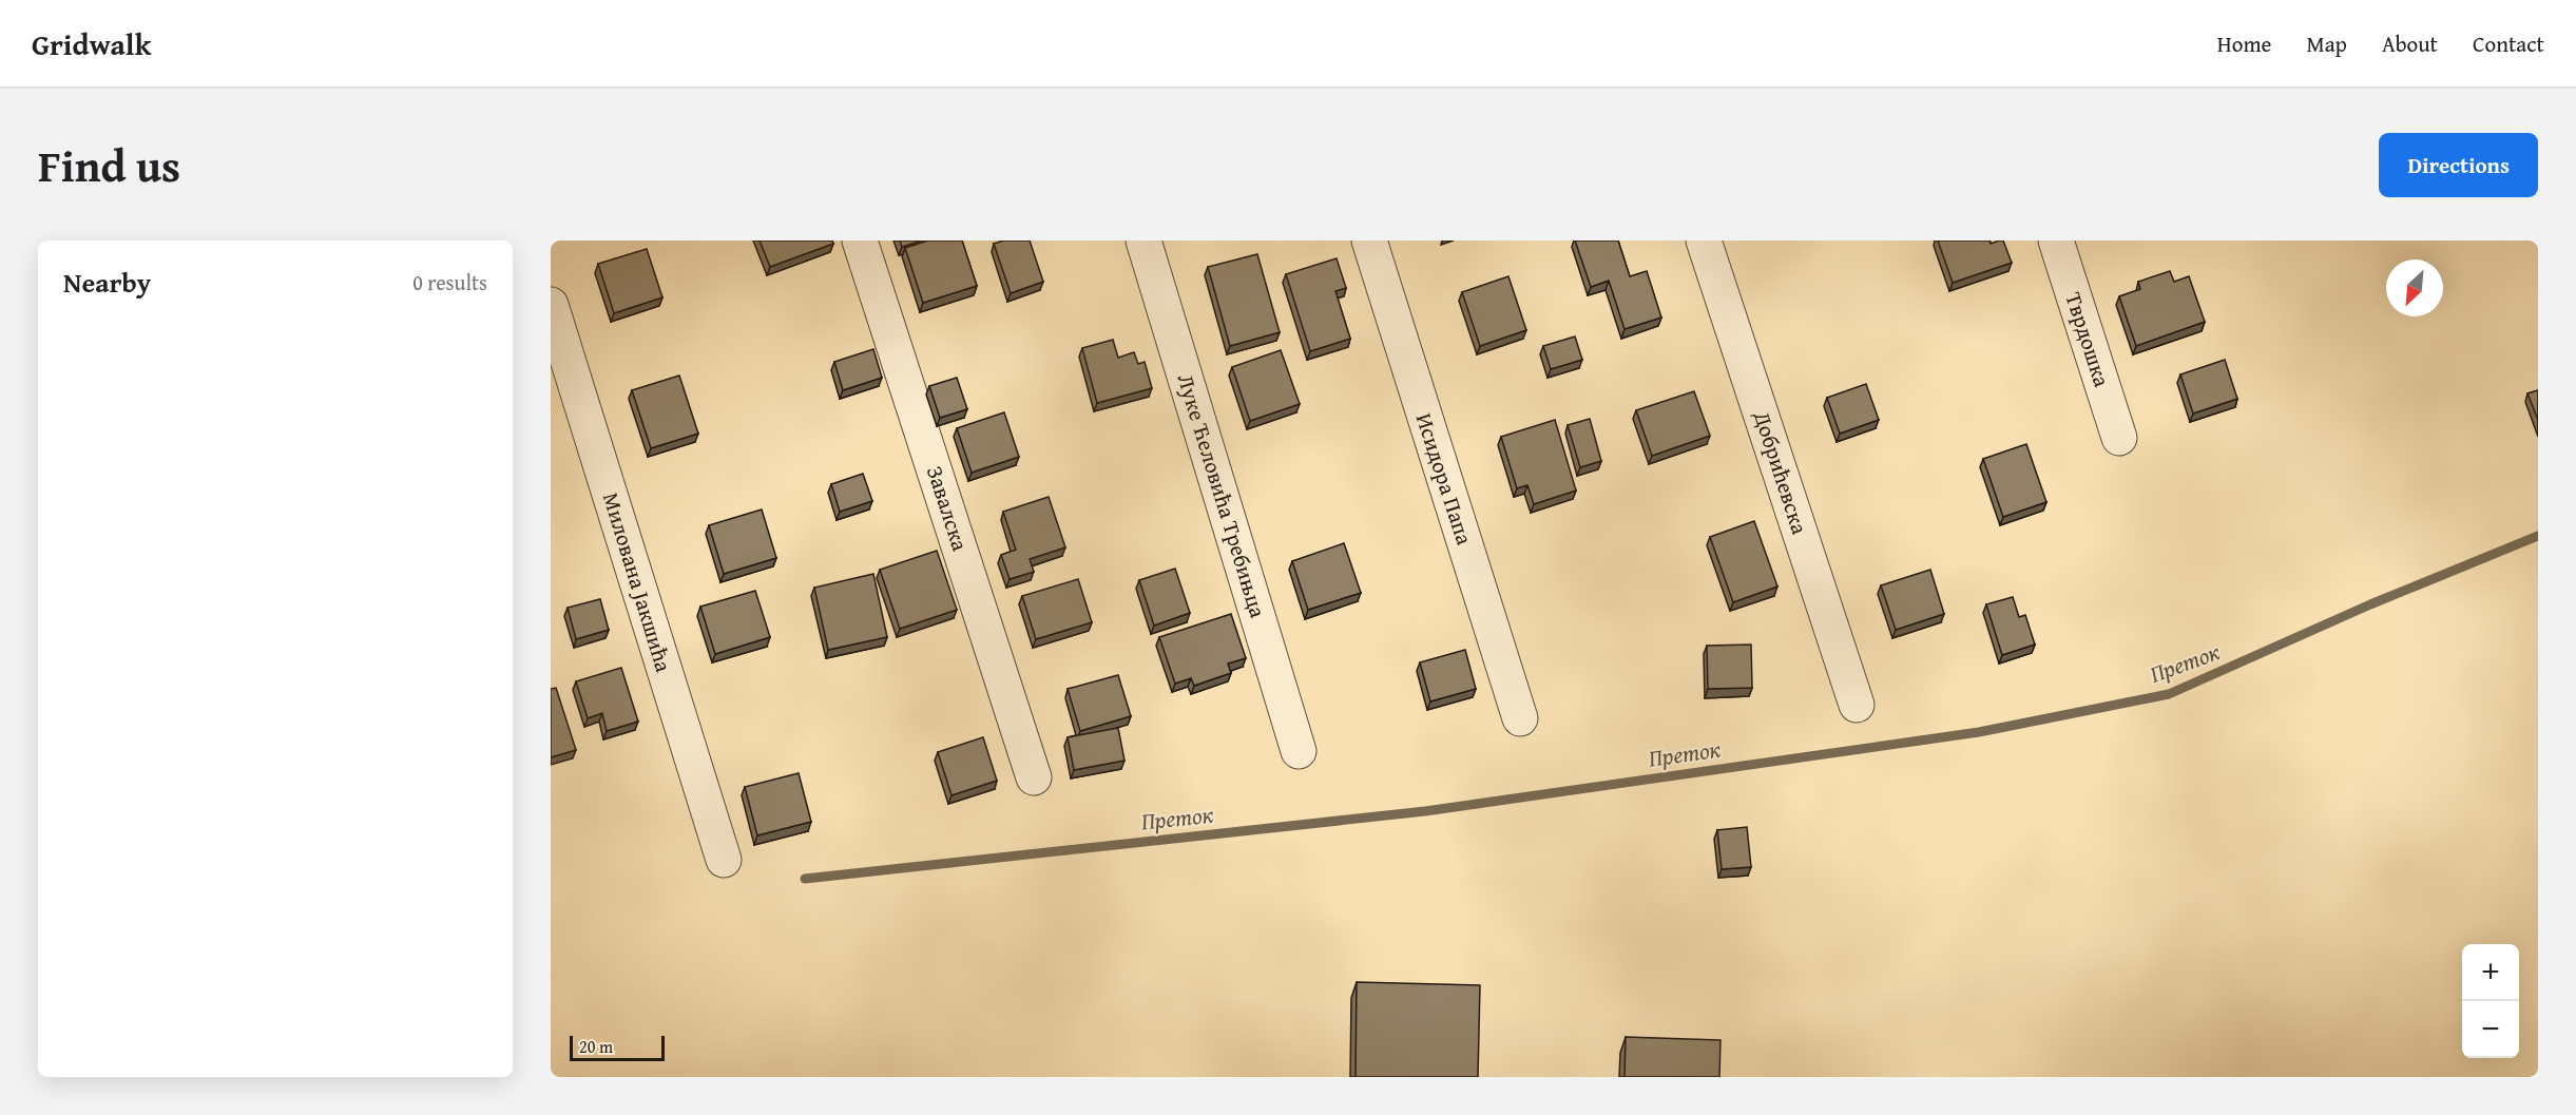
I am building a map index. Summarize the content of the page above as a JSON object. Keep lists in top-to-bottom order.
{
  "streets": {
    "street": [
      "Тврдошка",
      "Добрићевска",
      "Исидора Папа",
      "Луке Ћеловића Требињца",
      "Завалска",
      "Милована Јакшића"
    ]
  },
  "water": ["Преток"],
  "scale_bar": "20 m",
  "north": "bottom left",
  "page": {
    "header": "Gridwalk",
    "nav": [
      "Home",
      "Map",
      "About",
      "Contact"
    ],
    "title": "Find us",
    "buttons": "Directions",
    "heading": ["Nearby", "0 results"],
    "map_buttons": ["+", "−"],
    "scale": "20 m"
  }
}
